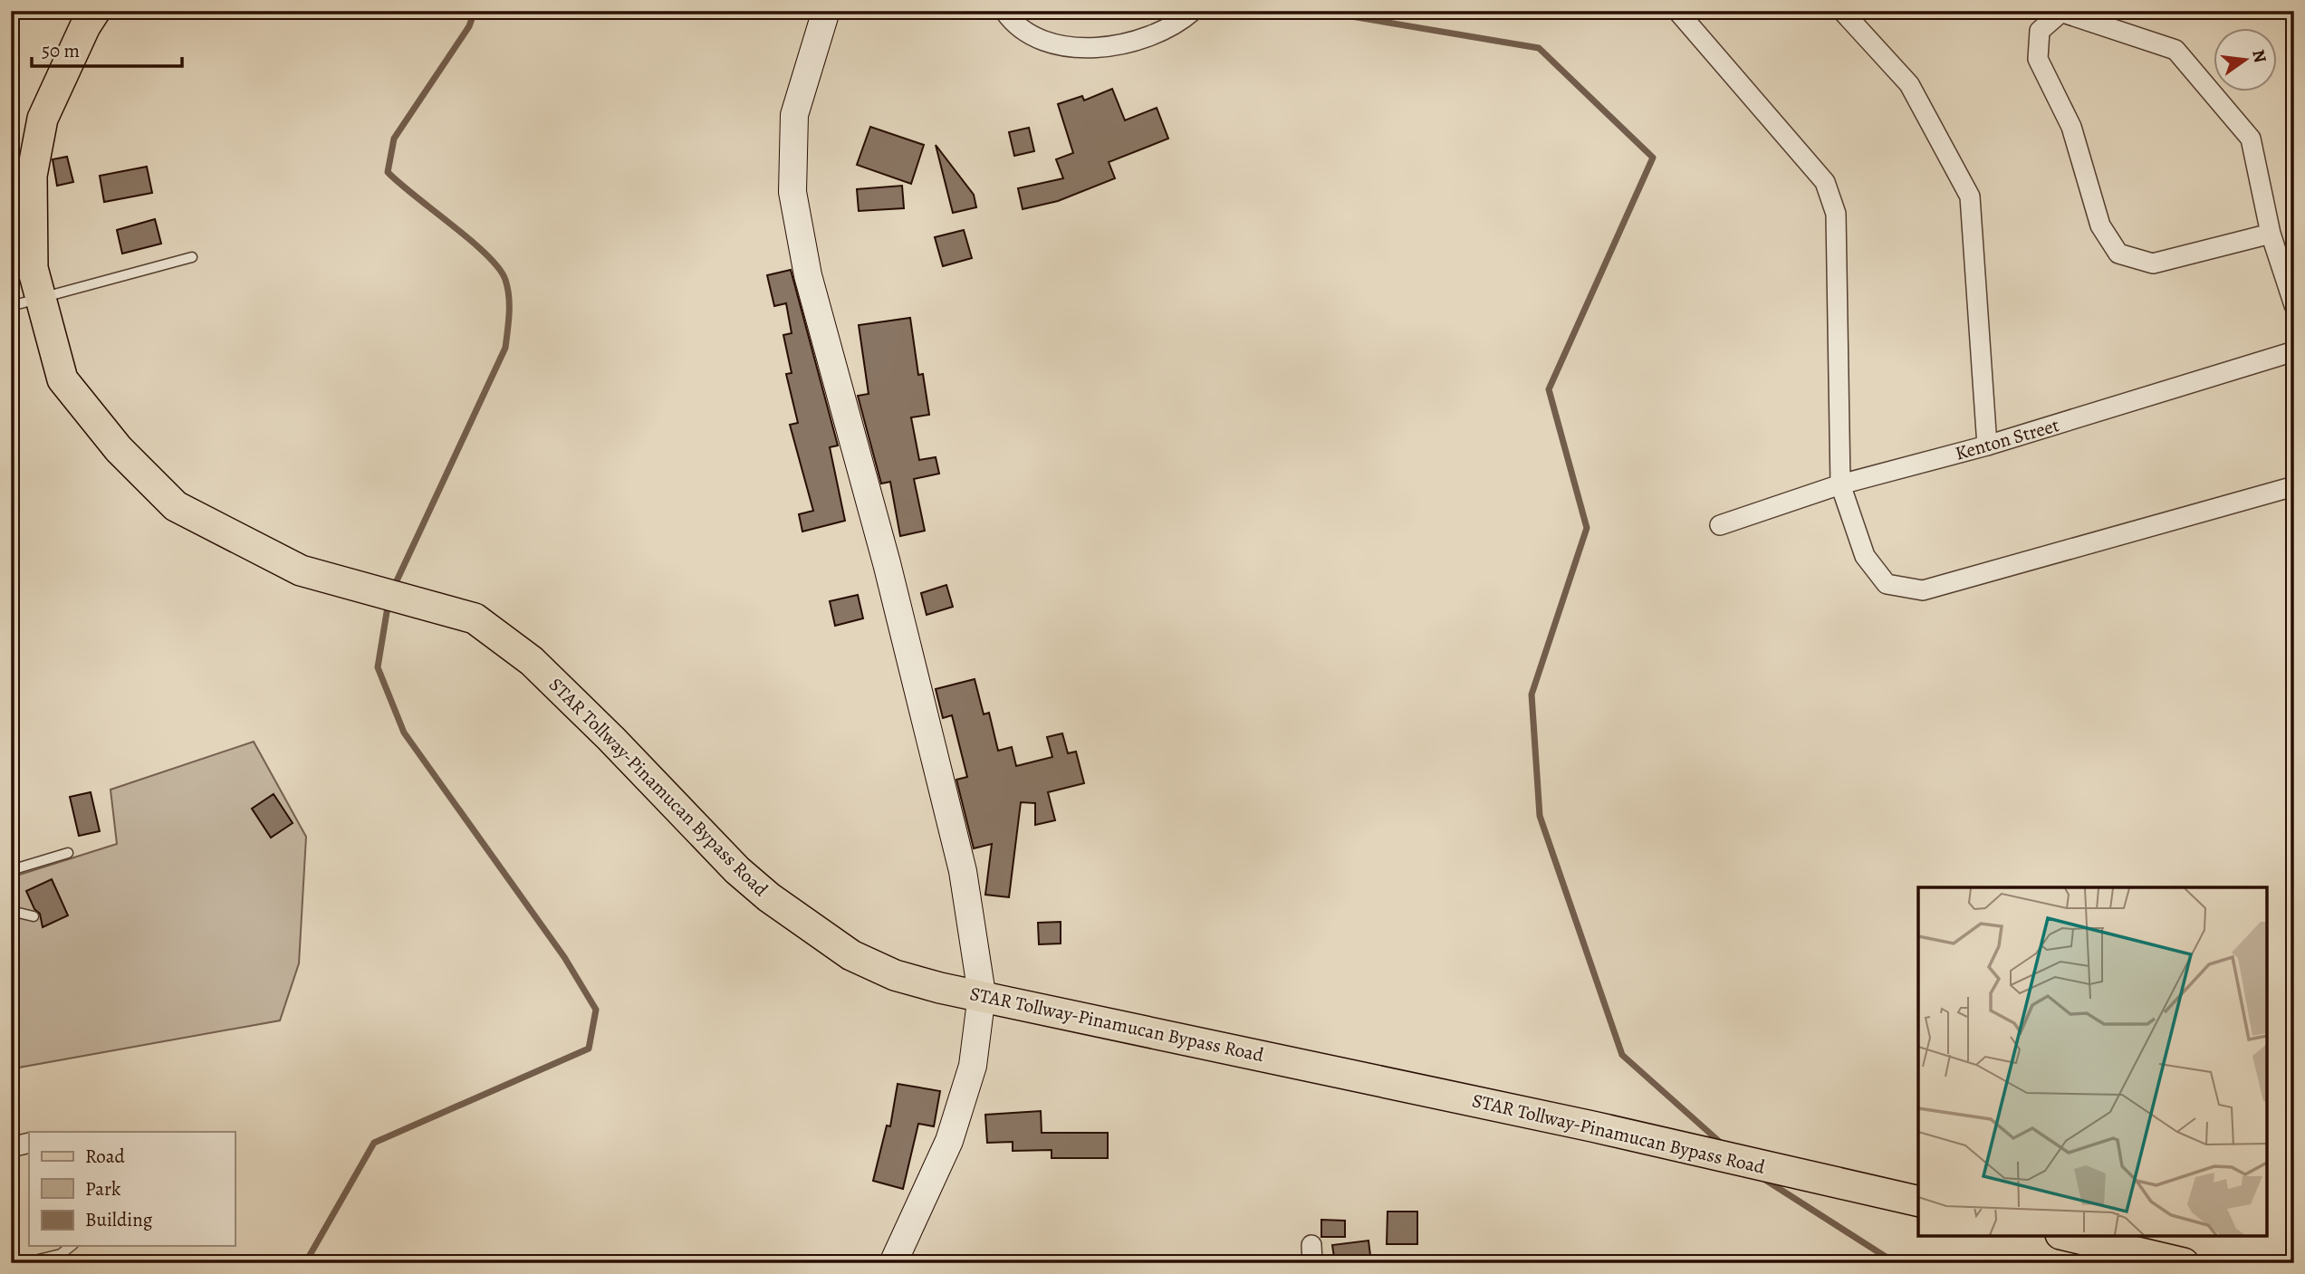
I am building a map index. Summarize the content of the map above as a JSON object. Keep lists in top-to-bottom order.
{
  "streets": {
    "main road": ["STAR Tollway-Pinamucan Bypass Road"],
    "street": ["Kenton Street"]
  },
  "legend": ["Road", "Park", "Building"],
  "scale_bar": "50 m",
  "north": "right"
}
